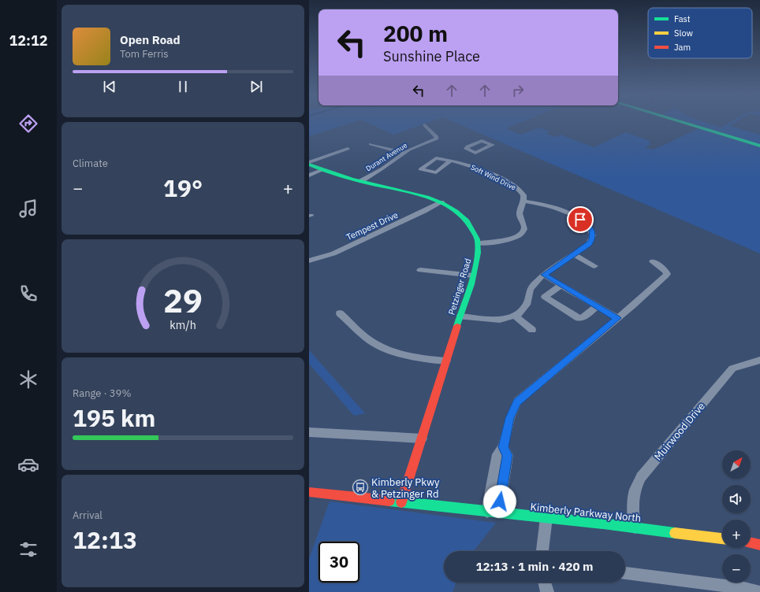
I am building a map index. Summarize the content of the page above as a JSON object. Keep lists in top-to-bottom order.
{
  "streets": {
    "street": [
      "Durant Avenue",
      "Soft Wind Drive",
      "Tempest Drive",
      "Petzinger Road",
      "Muirwood Drive",
      "Kimberly Parkway North"
    ]
  },
  "crossings": [
    ["Durant Avenue", "Petzinger Road"],
    ["Tempest Drive", "Petzinger Road"],
    ["Petzinger Road", "Kimberly Parkway North"],
    ["Muirwood Drive", "Kimberly Parkway North"]
  ],
  "places": {
    "bus stop": ["Kimberly Pkwy & Petzinger Rd"]
  },
  "legend": ["Fast", "Slow", "Jam"],
  "north": "top right",
  "page": {
    "tabs": "12:12",
    "turn": ["200 m", "Sunshine Place"],
    "song": ["Open Road", "Tom Ferris"],
    "tile": [
      "Climate",
      ["Range · 39%", "195 km"],
      ["Arrival", "12:13"]
    ],
    "heat": ["−", "19°", "+"],
    "map_buttons": ["+", "−"],
    "limit": "30",
    "trip": "12:13 · 1 min · 420 m",
    "gauge": ["29", "km/h"]
  }
}
